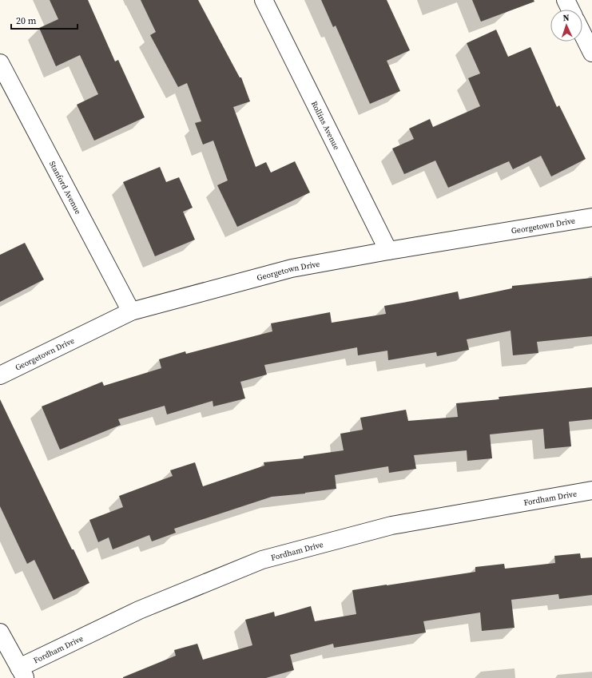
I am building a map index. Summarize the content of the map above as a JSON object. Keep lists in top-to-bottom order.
{
  "streets": {
    "street": [
      "Rollins Avenue",
      "Stanford Avenue",
      "Georgetown Drive",
      "Fordham Drive"
    ]
  },
  "crossings": [
    ["Rollins Avenue", "Georgetown Drive"],
    ["Stanford Avenue", "Georgetown Drive"]
  ],
  "scale_bar": "20 m",
  "north": "top"
}
